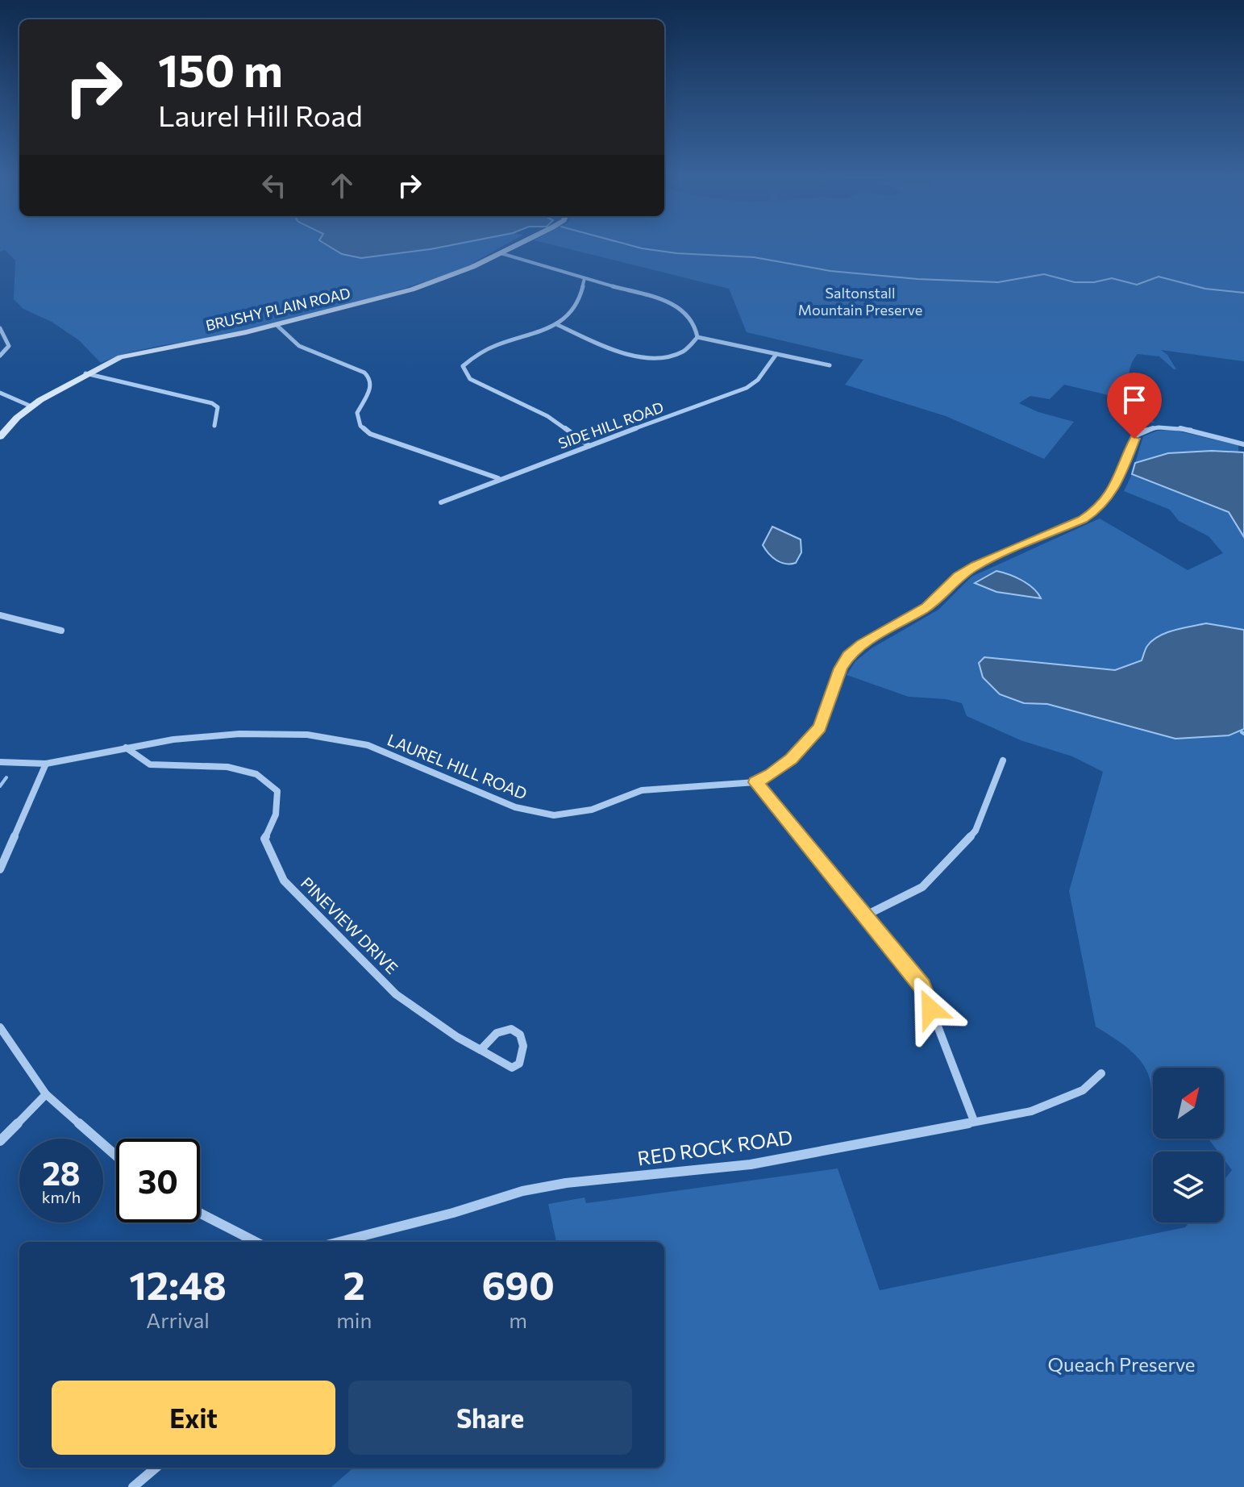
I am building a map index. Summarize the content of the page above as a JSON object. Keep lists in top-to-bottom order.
{
  "streets": {
    "main road": ["BRUSHY PLAIN ROAD"],
    "street": [
      "SIDE HILL ROAD",
      "LAUREL HILL ROAD",
      "PINEVIEW DRIVE",
      "RED ROCK ROAD"
    ]
  },
  "crossings": [
    ["LAUREL HILL ROAD", "PINEVIEW DRIVE"]
  ],
  "parks": ["Saltonstall Mountain Preserve", "Queach Preserve"],
  "north": "top right",
  "page": {
    "turn": ["150 m", "Laurel Hill Road"],
    "speed": "28 km/h",
    "limit": "30",
    "eta": [
      "12:48",
      "Arrival",
      "2",
      "min",
      "690",
      "m"
    ],
    "buttons": ["Exit", "Share"]
  }
}
